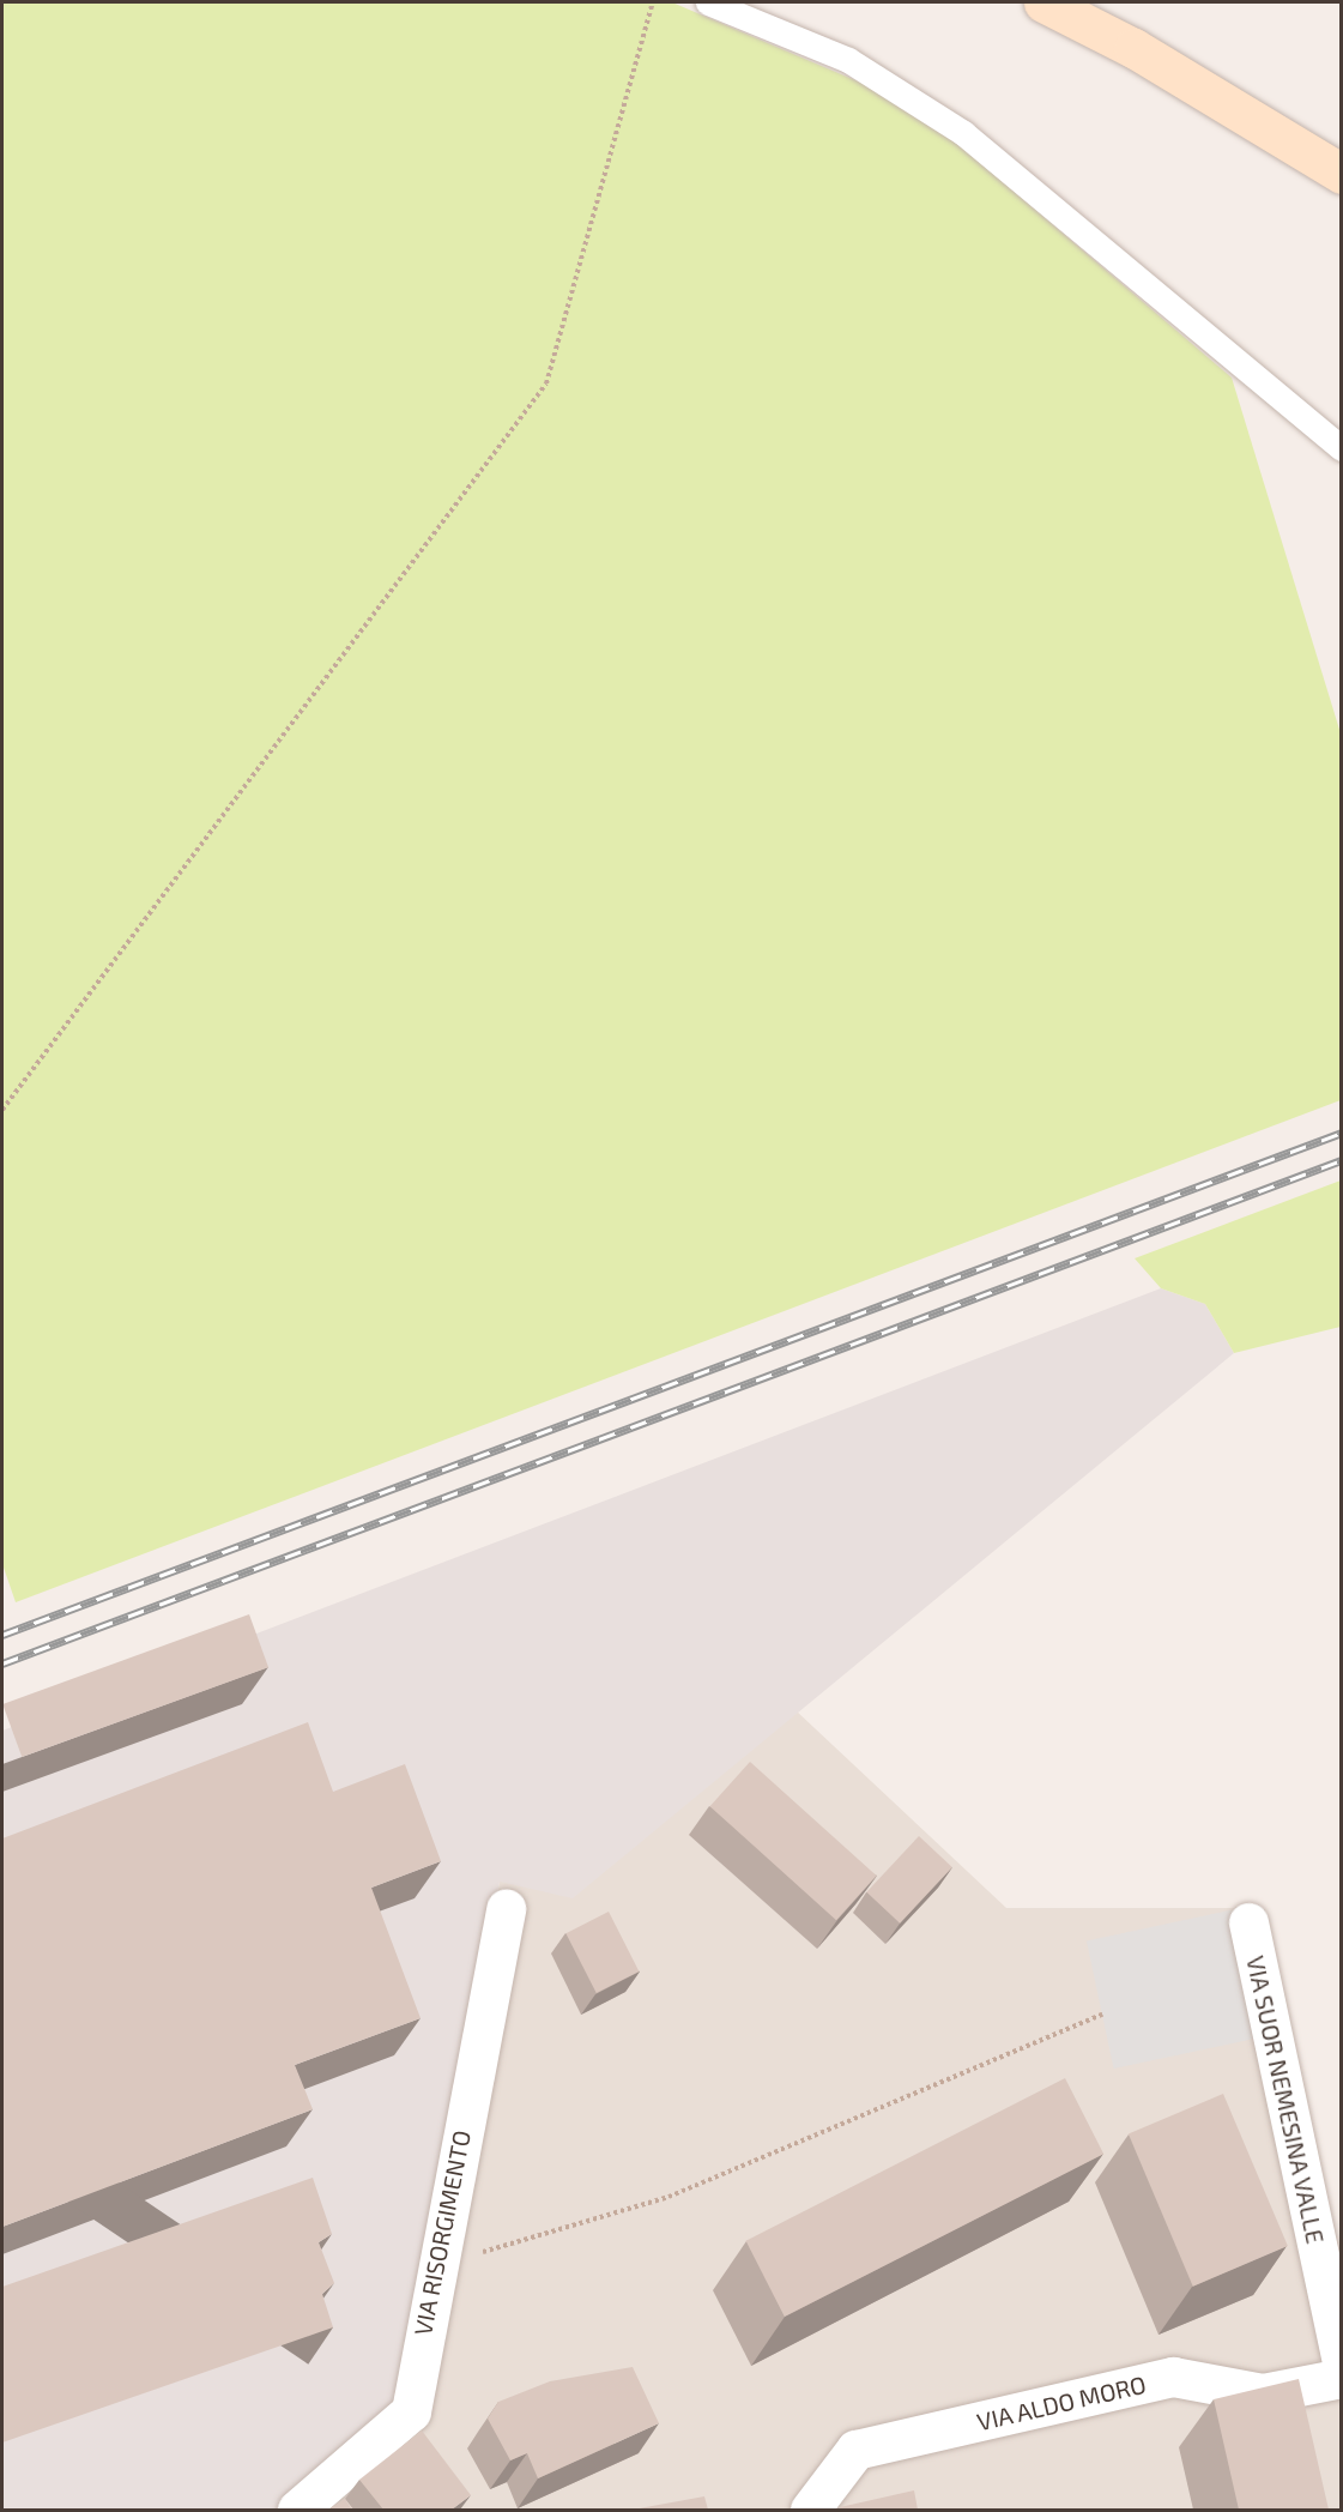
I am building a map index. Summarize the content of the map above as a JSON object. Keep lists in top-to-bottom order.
{
  "streets": {
    "street": ["VIA SUOR NEMESINA VALLE", "VIA RISORGIMENTO", "VIA ALDO MORO"]
  }
}
